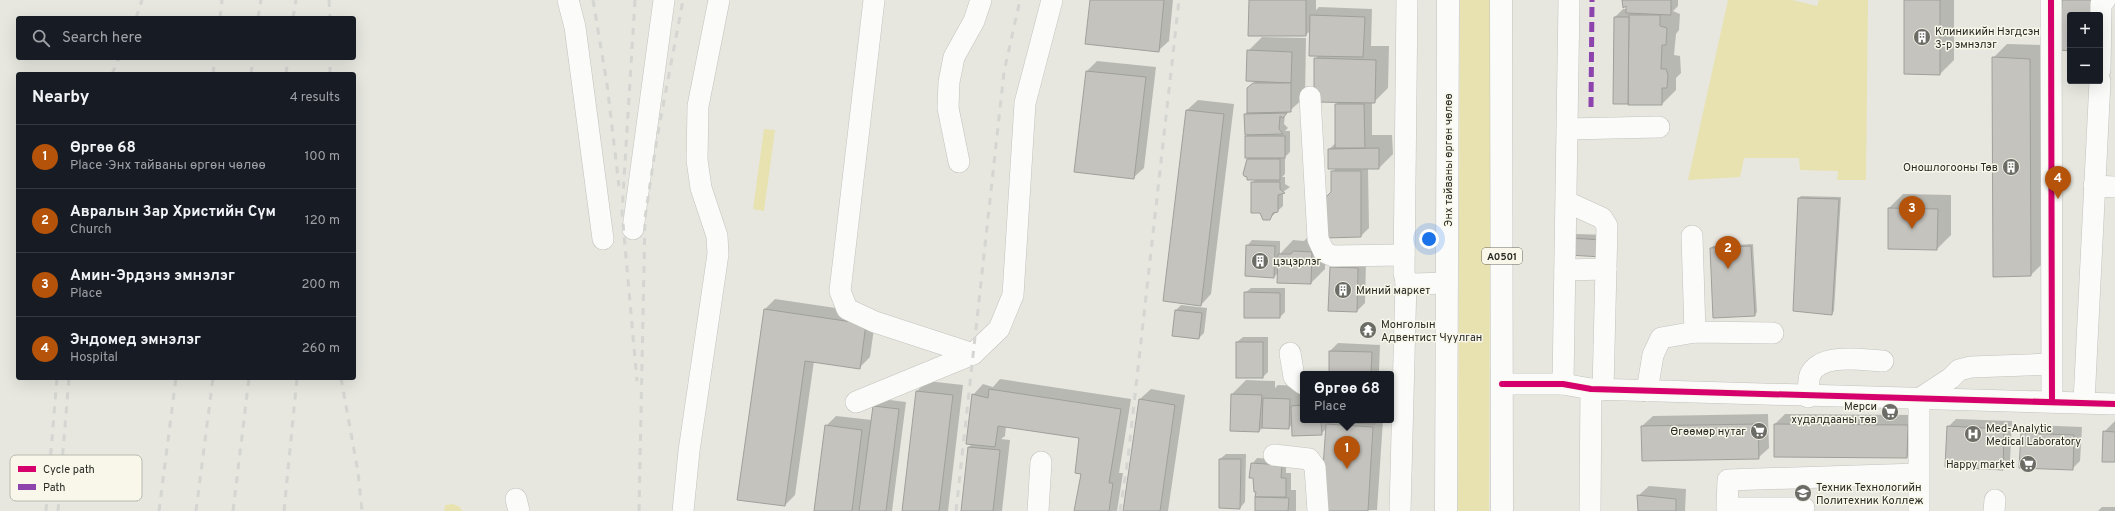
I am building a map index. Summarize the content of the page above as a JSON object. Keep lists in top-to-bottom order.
{
  "streets": {
    "highway": ["Энх тайваны өргөн чөлөө", "A0501"]
  },
  "places": {
    "building": [
      "Клиникийн Нэгдсэн 3-р эмнэлэг",
      "Оношлогооны Төв",
      "цэцэрлэг",
      "Миний маркет"
    ],
    "temple": ["Монголын Адвентист Чуулган"],
    "supermarket": ["Мерси худалдааны төв", "Өгөөмөр нутаг", "Happy market"],
    "hospital": ["Med-Analytic Medical Laboratory"],
    "school or university": ["Техник Технологийн Политехник Коллеж"]
  },
  "legend": ["Cycle path", "Path"],
  "page": {
    "map_buttons": ["+", "−"],
    "search": "Search here",
    "heading": ["Nearby", "4 results"],
    "list": [
      {
        "mark": "1",
        "name": "Өргөө 68",
        "note": "Place · Энх тайваны өргөн чөлөө",
        "value": "100 m"
      },
      {
        "mark": "2",
        "name": "Авралын 3ар Христийн Сүм",
        "note": "Church",
        "value": "120 m"
      },
      {
        "mark": "3",
        "name": "Амин-Эрдэнэ эмнэлэг",
        "note": "Place",
        "value": "200 m"
      },
      {
        "mark": "4",
        "name": "Эндомед эмнэлэг",
        "note": "Hospital",
        "value": "260 m"
      }
    ],
    "pins": [
      "4",
      "3",
      "2",
      "1"
    ],
    "popup": ["Өргөө 68", "Place"]
  }
}
